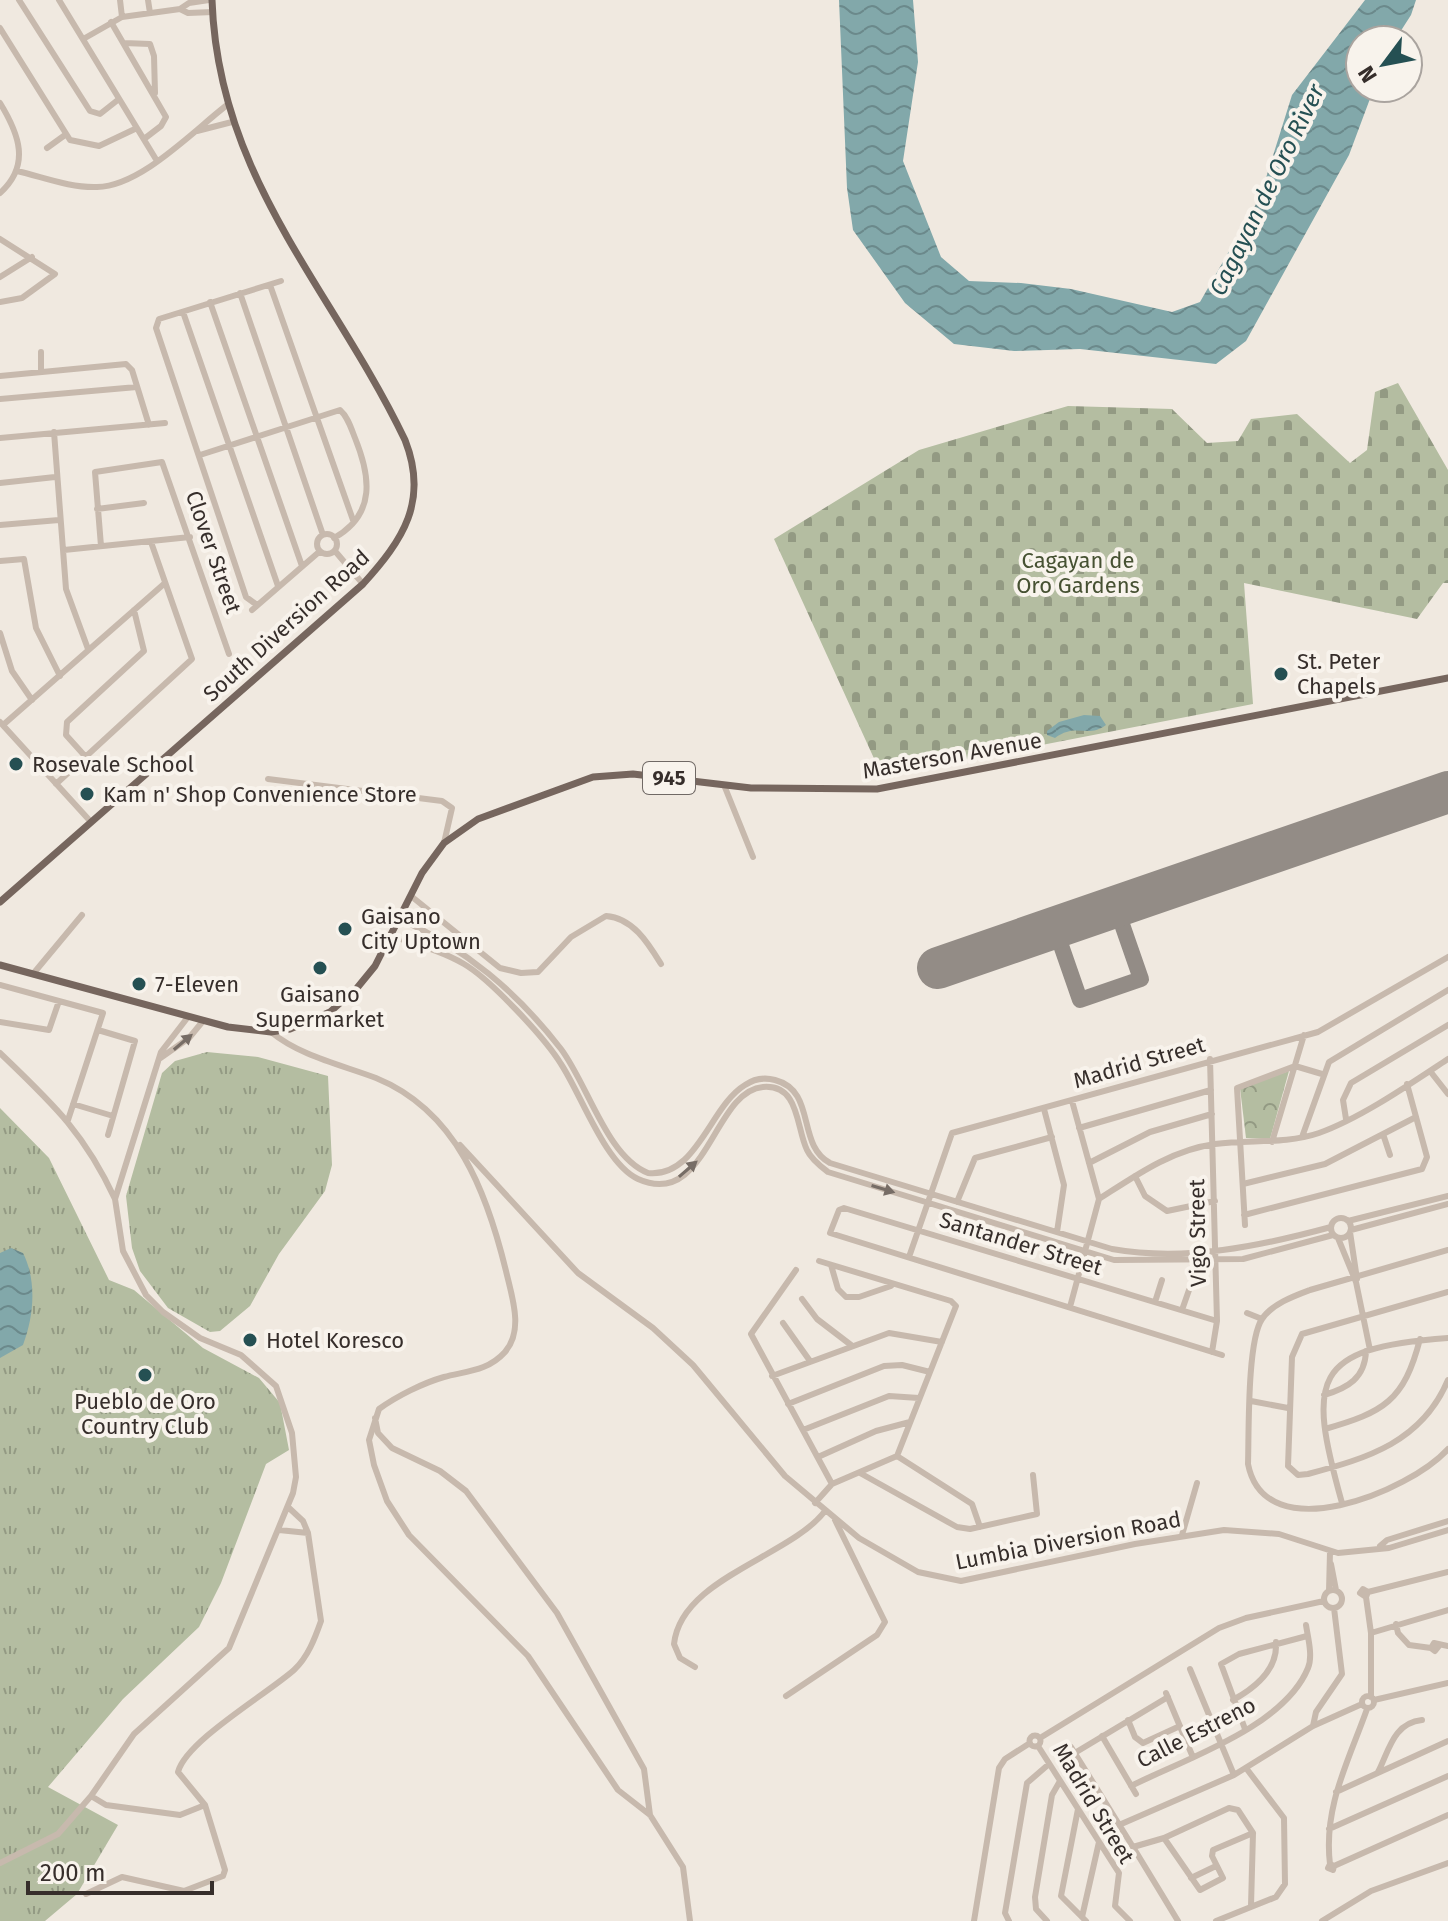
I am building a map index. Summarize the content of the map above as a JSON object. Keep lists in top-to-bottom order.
{
  "streets": {
    "main road": ["South Diversion Road", "Masterson Avenue", "945"],
    "street": [
      "Clover Street",
      "Madrid Street",
      "Vigo Street",
      "Santander Street",
      "Lumbia Diversion Road",
      "Calle Estreno"
    ]
  },
  "crossings": [
    ["Masterson Avenue", "Lumbia Diversion Road"],
    ["Madrid Street", "Vigo Street"],
    ["Madrid Street", "Santander Street"],
    ["Vigo Street", "Santander Street"]
  ],
  "water": ["Cagayan de Oro River"],
  "parks": ["Cagayan de Oro Gardens"],
  "places": [
    "St. Peter Chapels",
    "Rosevale School",
    "Kam n' Shop Convenience Store",
    "Gaisano City Uptown",
    "Gaisano Supermarket",
    "7-Eleven",
    "Hotel Koresco",
    "Pueblo de Oro Country Club"
  ],
  "scale_bar": "200 m",
  "north": "bottom left"
}
